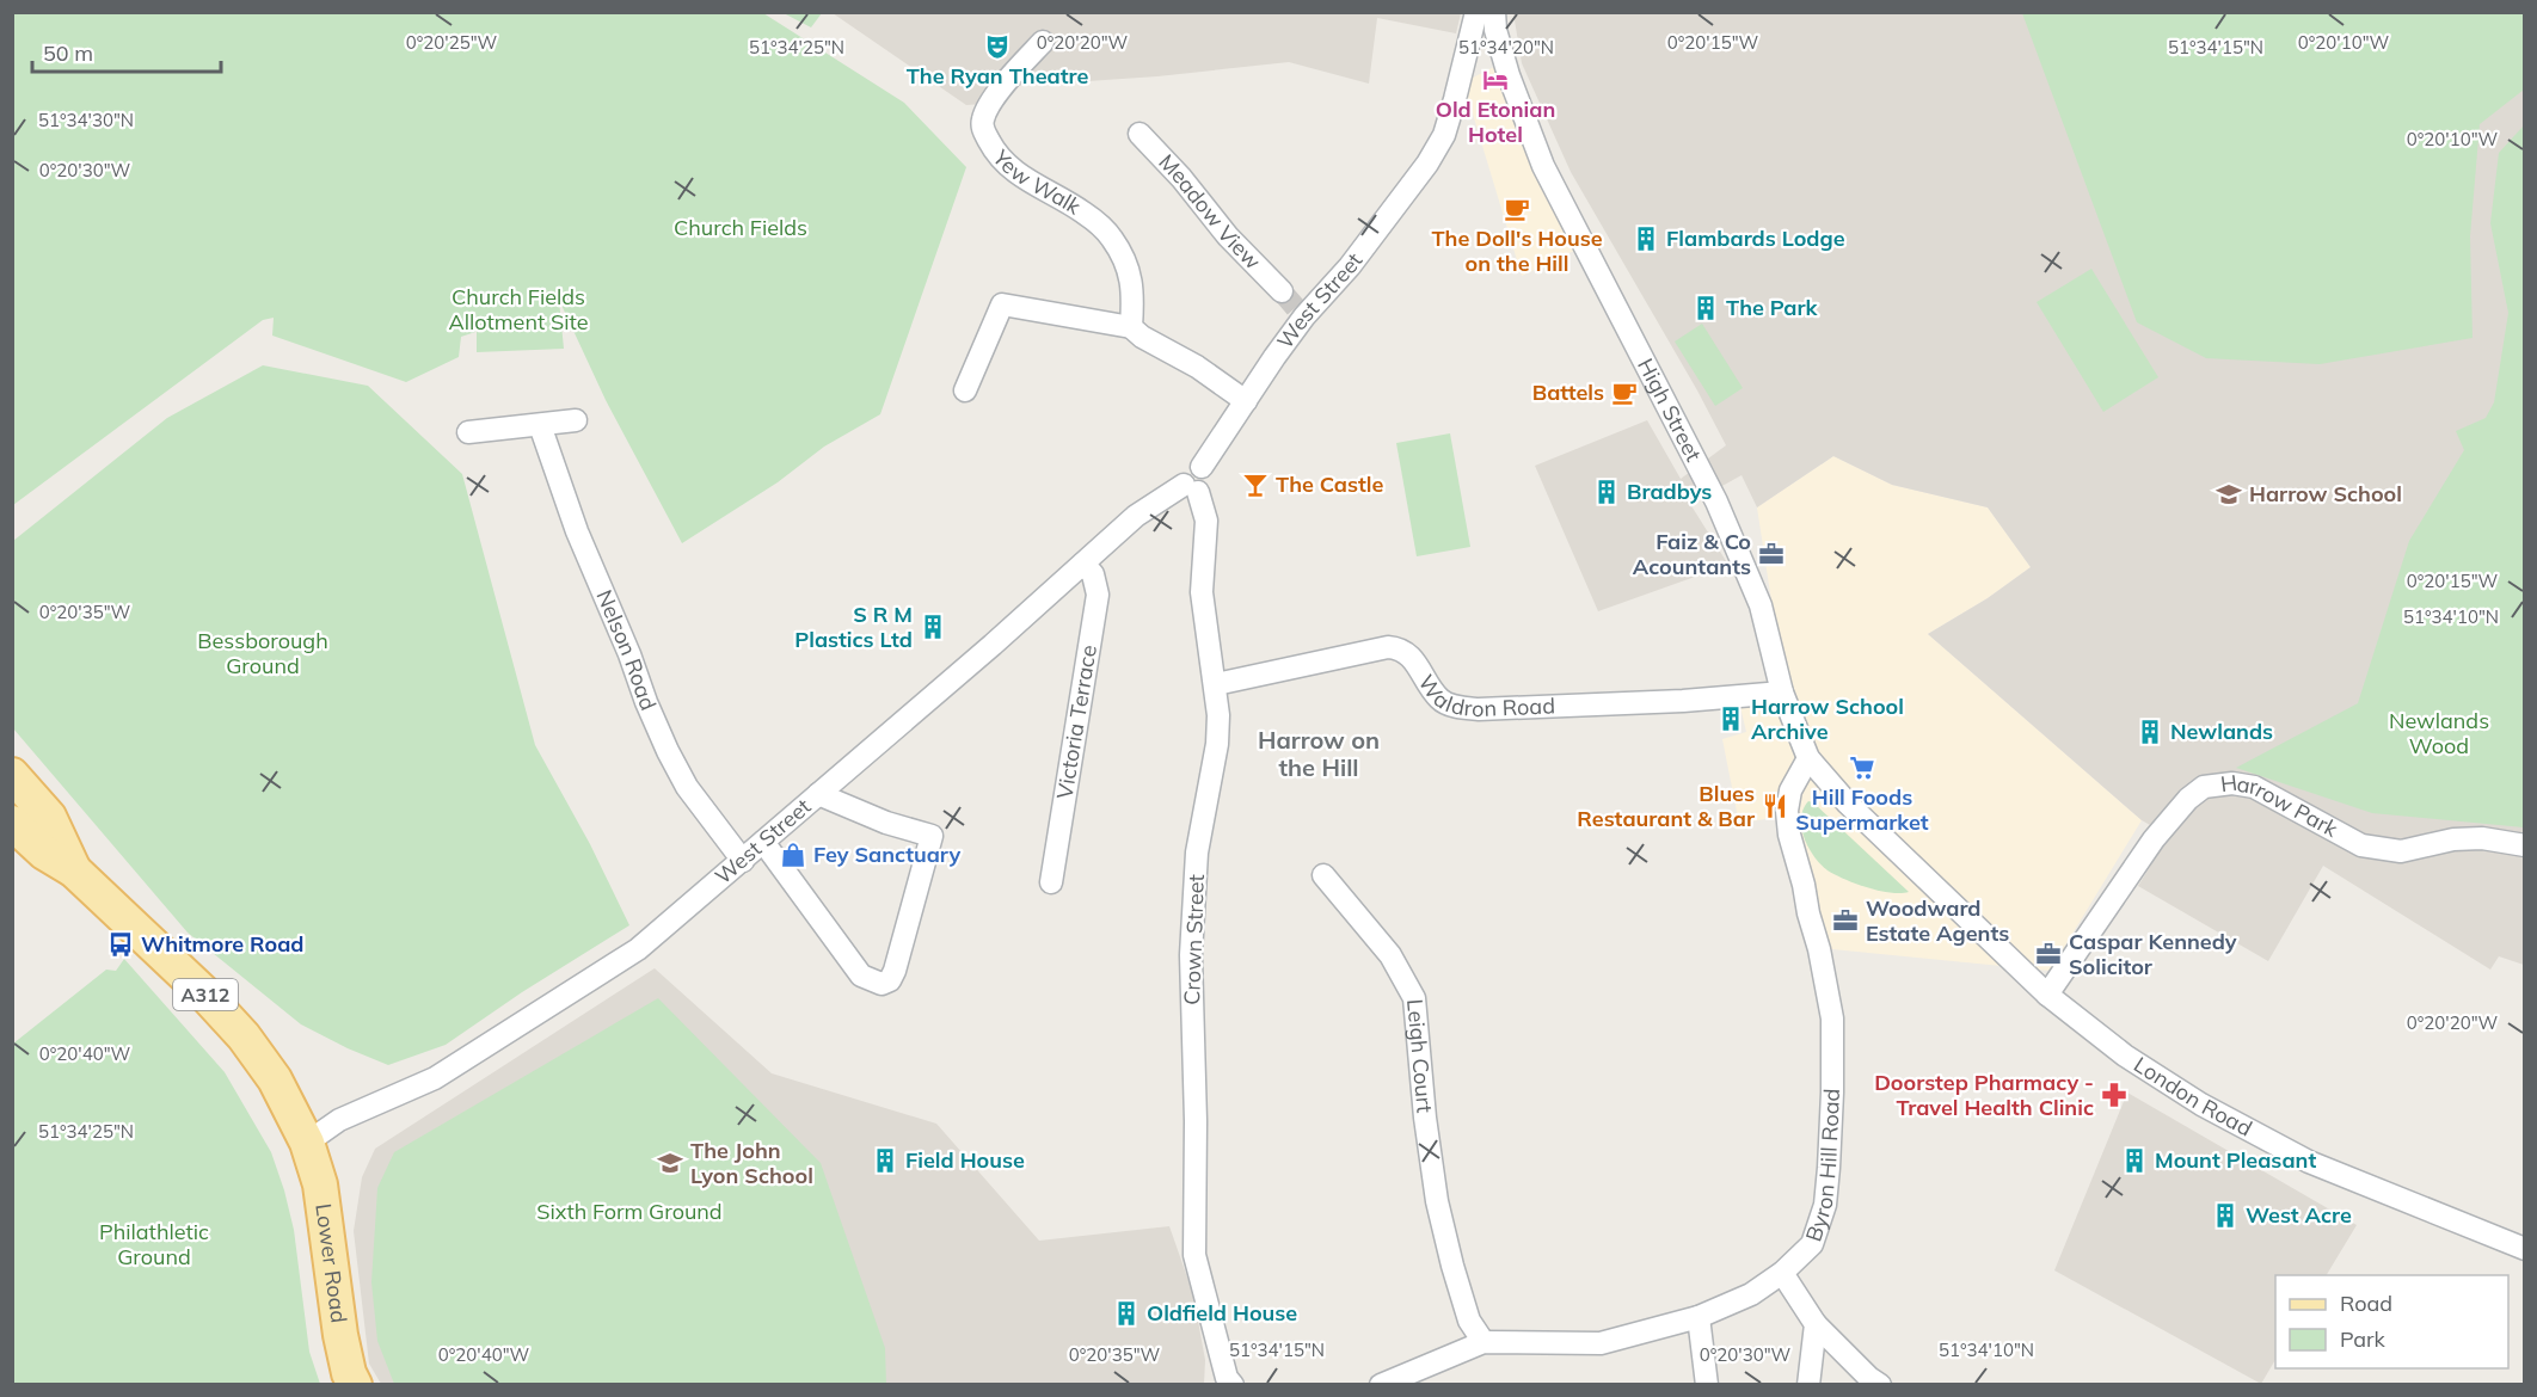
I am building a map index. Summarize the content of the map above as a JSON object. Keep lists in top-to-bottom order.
{
  "streets": {
    "main road": ["A312", "Lower Road"],
    "street": [
      "Yew Walk",
      "Meadow View",
      "West Street",
      "High Street",
      "Nelson Road",
      "Waldron Road",
      "Victoria Terrace",
      "Harrow Park",
      "Crown Street",
      "Leigh Court",
      "London Road",
      "Byron Hill Road"
    ]
  },
  "crossings": [
    ["Meadow View", "West Street"],
    ["West Street", "Nelson Road"],
    ["West Street", "Victoria Terrace"],
    ["West Street", "Crown Street"],
    ["West Street", "A312"],
    ["West Street", "Lower Road"],
    ["High Street", "Waldron Road"],
    ["High Street", "London Road"],
    ["High Street", "Byron Hill Road"],
    ["Waldron Road", "Crown Street"],
    ["Harrow Park", "London Road"],
    ["A312", "Lower Road"],
    ["Leigh Court", "Byron Hill Road"]
  ],
  "districts": ["Harrow on the Hill"],
  "parks": [
    "Church Fields",
    "Church Fields Allotment Site",
    "Bessborough Ground",
    "Newlands Wood",
    "Sixth Form Ground",
    "Philathletic Ground"
  ],
  "places": {
    "theatre": ["The Ryan Theatre"],
    "hotel": ["Old Etonian Hotel"],
    "cafe": ["The Doll's House on the Hill", "Battels"],
    "building": [
      "Flambards Lodge",
      "The Park",
      "Bradbys",
      "S R M Plastics Ltd",
      "Harrow School Archive",
      "Newlands",
      "Field House",
      "Mount Pleasant",
      "West Acre",
      "Oldfield House"
    ],
    "bar": ["The Castle"],
    "school or university": ["Harrow School", "The John Lyon School"],
    "office": ["Faiz & Co Acountants", "Woodward Estate Agents", "Caspar Kennedy Solicitor"],
    "supermarket": ["Hill Foods Supermarket"],
    "restaurant": ["Blues Restaurant & Bar"],
    "shop": ["Fey Sanctuary"],
    "bus stop": ["Whitmore Road"],
    "pharmacy": ["Doorstep Pharmacy - Travel Health Clinic"]
  },
  "legend": ["Road", "Park"],
  "scale_bar": "50 m",
  "coordinates": [
    "0°20'25\"W",
    "0°20'20\"W",
    "0°20'15\"W",
    "0°20'10\"W",
    "51°34'25\"N",
    "51°34'20\"N",
    "51°34'15\"N",
    "51°34'30\"N",
    "0°20'30\"W",
    "0°20'35\"W",
    "51°34'10\"N",
    "0°20'40\"W"
  ]
}
